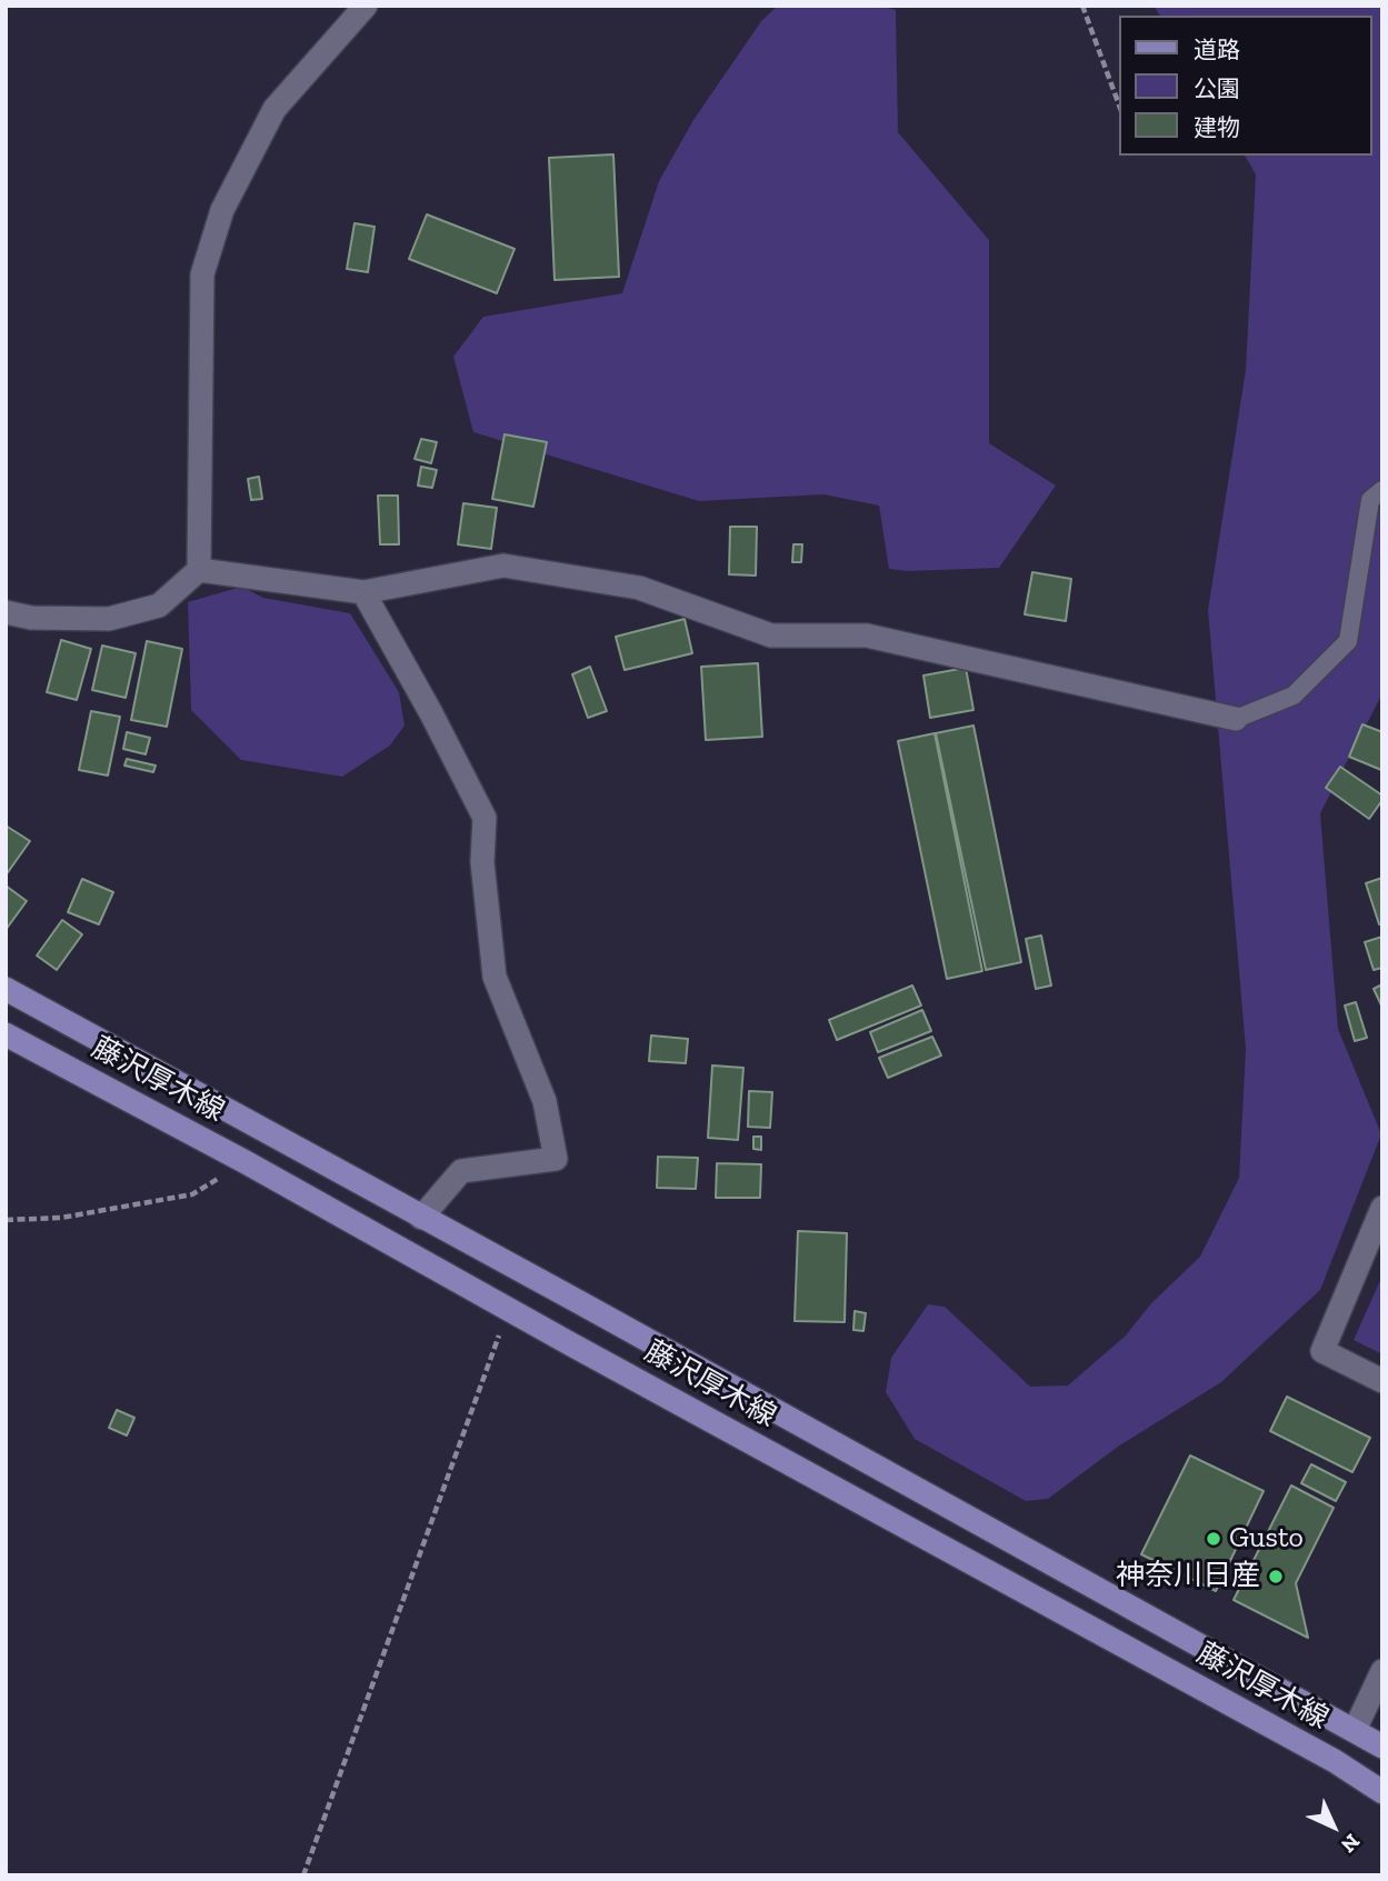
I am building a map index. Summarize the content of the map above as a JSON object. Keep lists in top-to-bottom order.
{
  "streets": {
    "main road": ["藤沢厚木線"]
  },
  "places": ["Gusto", "神奈川日産"],
  "legend": ["道路", "公園", "建物"],
  "north": "bottom right"
}
